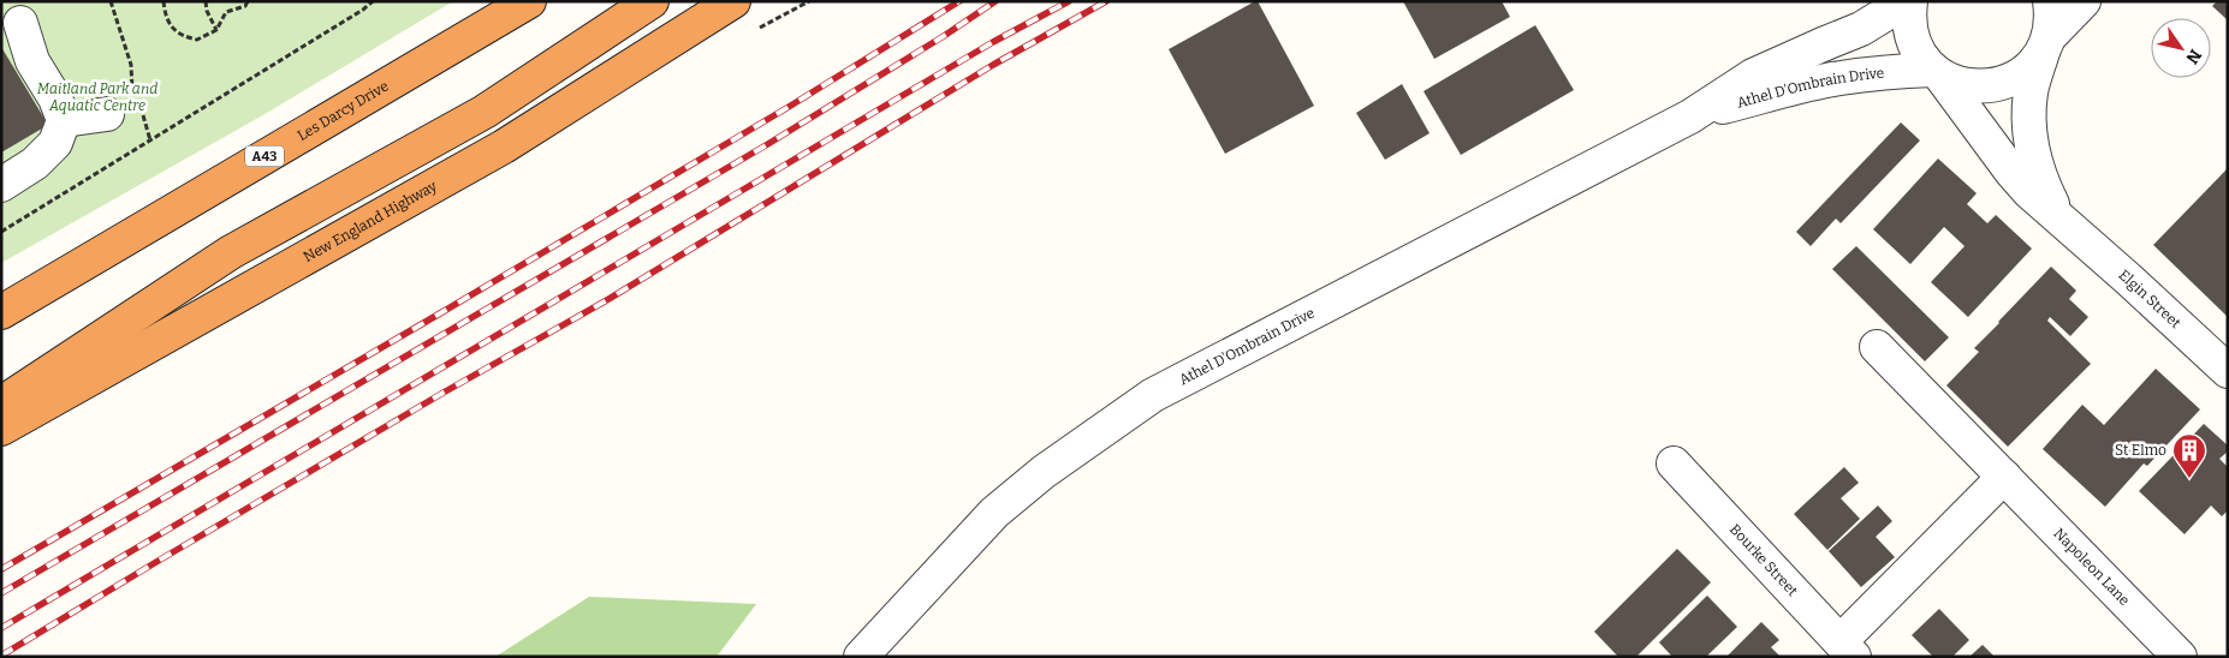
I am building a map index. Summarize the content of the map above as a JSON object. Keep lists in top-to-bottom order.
{
  "streets": {
    "highway": ["Les Darcy Drive", "A43", "New England Highway"],
    "street": [
      "Athel D'Ombrain Drive",
      "Elgin Street",
      "Bourke Street",
      "Napoleon Lane"
    ]
  },
  "crossings": [
    ["Athel D'Ombrain Drive", "Elgin Street"]
  ],
  "parks": ["Maitland Park and Aquatic Centre"],
  "places": {
    "building": ["St Elmo"]
  },
  "north": "bottom right"
}
